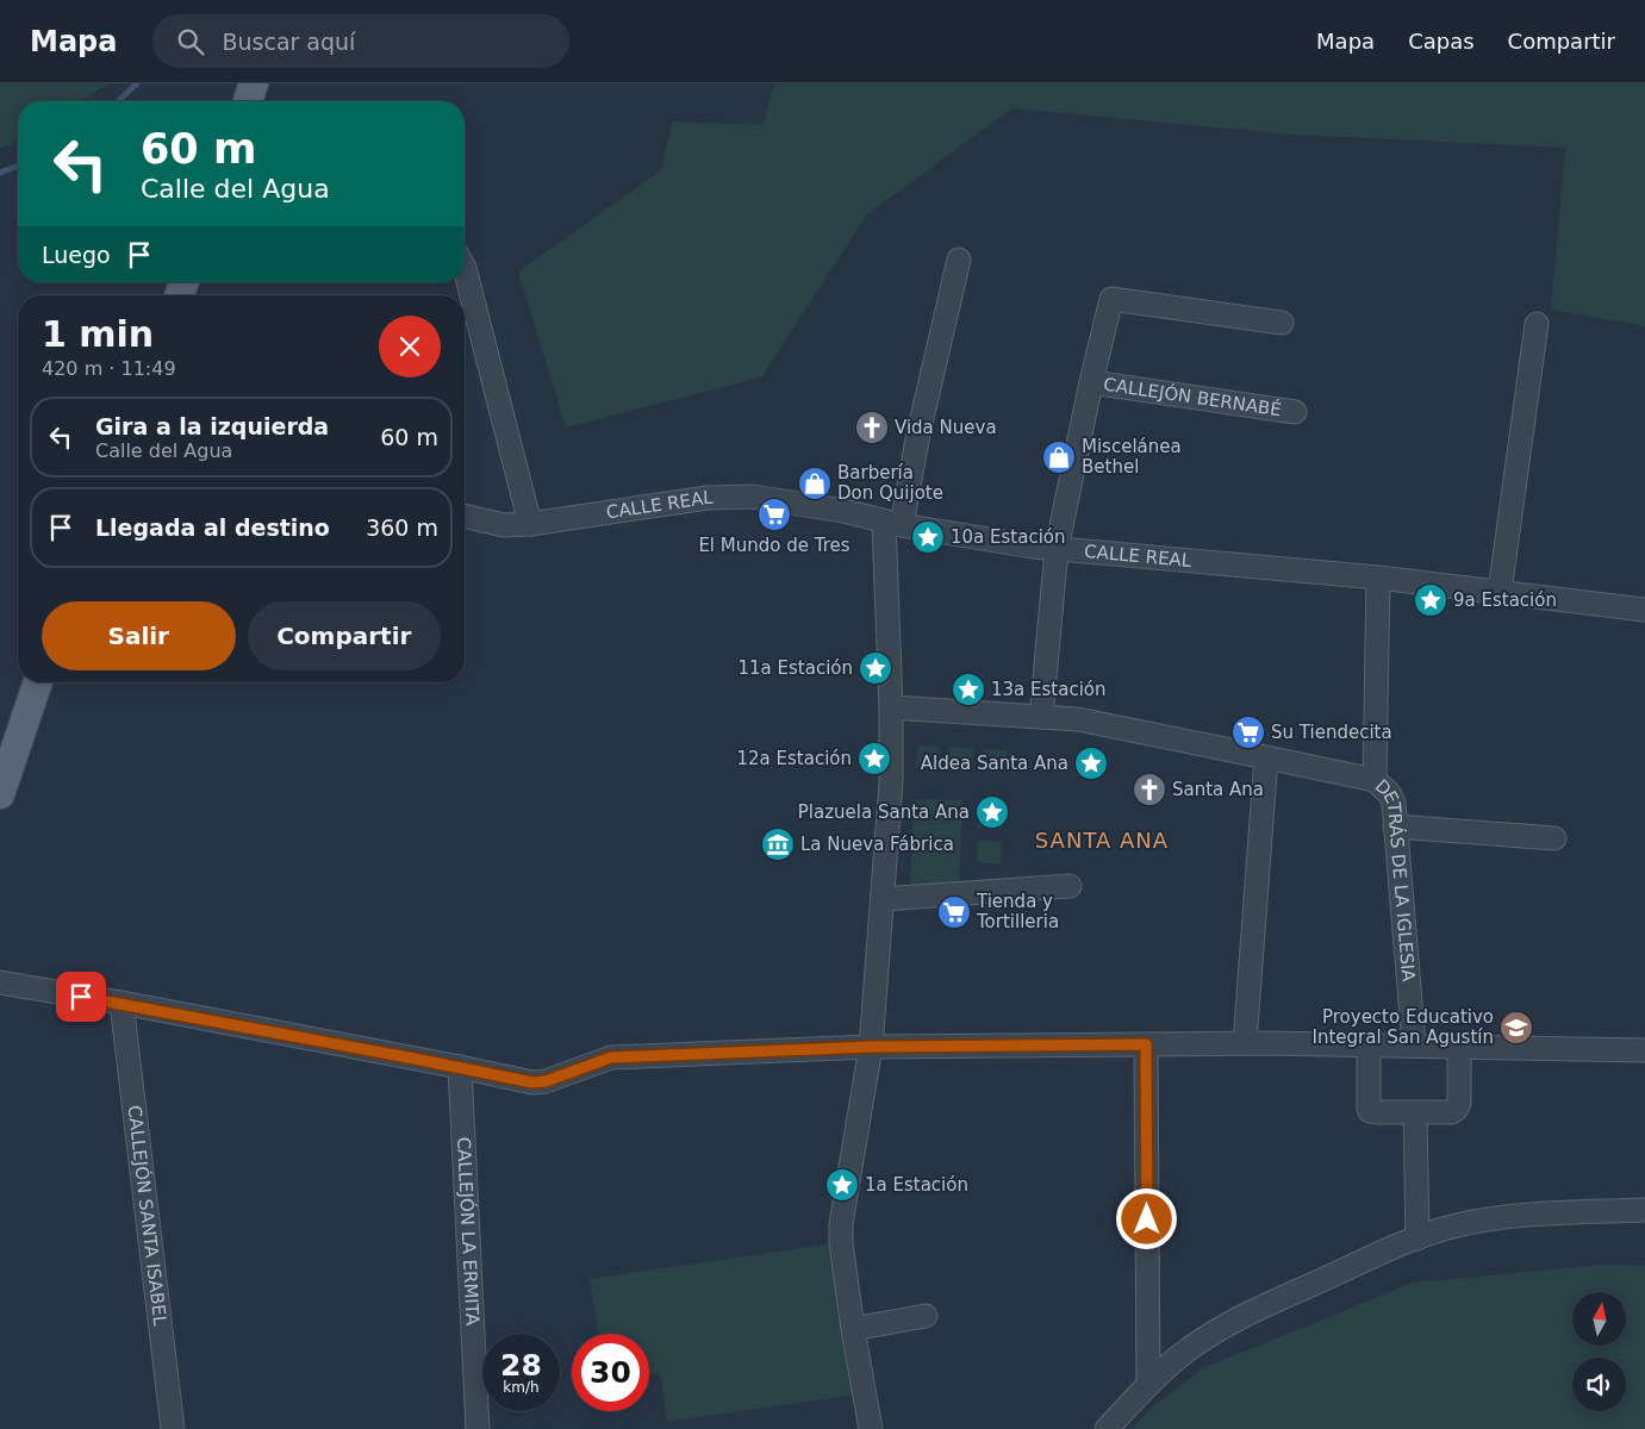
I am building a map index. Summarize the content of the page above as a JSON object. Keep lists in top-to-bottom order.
{
  "streets": {
    "street": [
      "CALLEJÓN BERNABÉ",
      "CALLE REAL",
      "DETRÁS DE LA IGLESIA",
      "CALLEJÓN SANTA ISABEL",
      "CALLEJÓN LA ERMITA"
    ]
  },
  "crossings": [
    ["CALLEJÓN BERNABÉ", "CALLE REAL"],
    ["CALLE REAL", "DETRÁS DE LA IGLESIA"]
  ],
  "districts": ["SANTA ANA"],
  "places": {
    "church": ["Vida Nueva", "Santa Ana"],
    "shop": ["Miscelánea Bethel", "Barbería Don Quijote"],
    "supermarket": ["El Mundo de Tres", "Su Tiendecita", "Tienda y Tortilleria"],
    "place": [
      "10a Estación",
      "9a Estación",
      "11a Estación",
      "13a Estación",
      "12a Estación",
      "Aldea Santa Ana",
      "Plazuela Santa Ana",
      "1a Estación"
    ],
    "museum": ["La Nueva Fábrica"],
    "school or university": ["Proyecto Educativo Integral San Agustín"]
  },
  "north": "top",
  "page": {
    "header": "Mapa",
    "search": "Buscar aquí",
    "nav": ["Mapa", "Capas", "Compartir"],
    "turn": ["60 m", "Calle del Agua"],
    "then": "Luego",
    "heading": ["1 min", "420 m · 11:49"],
    "list": [
      {
        "name": "Gira a la izquierda",
        "note": "Calle del Agua",
        "value": "60 m"
      },
      {
        "name": "Llegada al destino",
        "value": "360 m"
      }
    ],
    "buttons": ["Salir", "Compartir"],
    "speed": "28 km/h",
    "limit": "30"
  }
}
